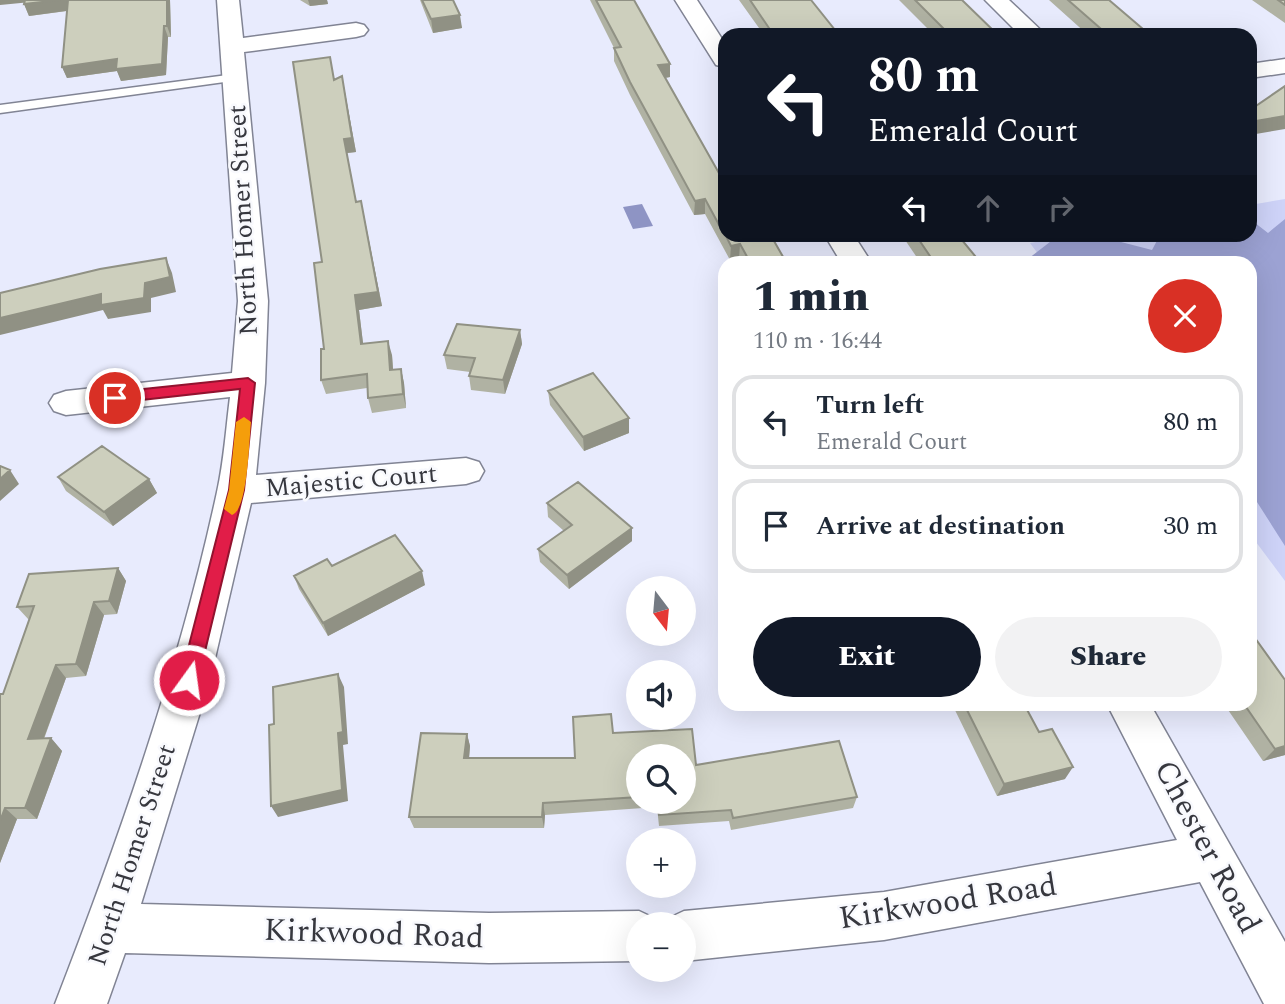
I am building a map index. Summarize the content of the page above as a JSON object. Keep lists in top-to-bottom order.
{
  "streets": {
    "street": [
      "North Homer Street",
      "Majestic Court",
      "Chester Road",
      "Kirkwood Road"
    ]
  },
  "crossings": [
    ["North Homer Street", "Majestic Court"],
    ["North Homer Street", "Kirkwood Road"],
    ["Chester Road", "Kirkwood Road"]
  ],
  "north": "bottom",
  "page": {
    "turn": ["80 m", "Emerald Court"],
    "heading": ["1 min", "110 m · 16:44"],
    "list": [
      {
        "name": "Turn left",
        "note": "Emerald Court",
        "value": "80 m"
      },
      {
        "name": "Arrive at destination",
        "value": "30 m"
      }
    ],
    "map_buttons": ["+", "−"],
    "buttons": ["Exit", "Share"]
  }
}
